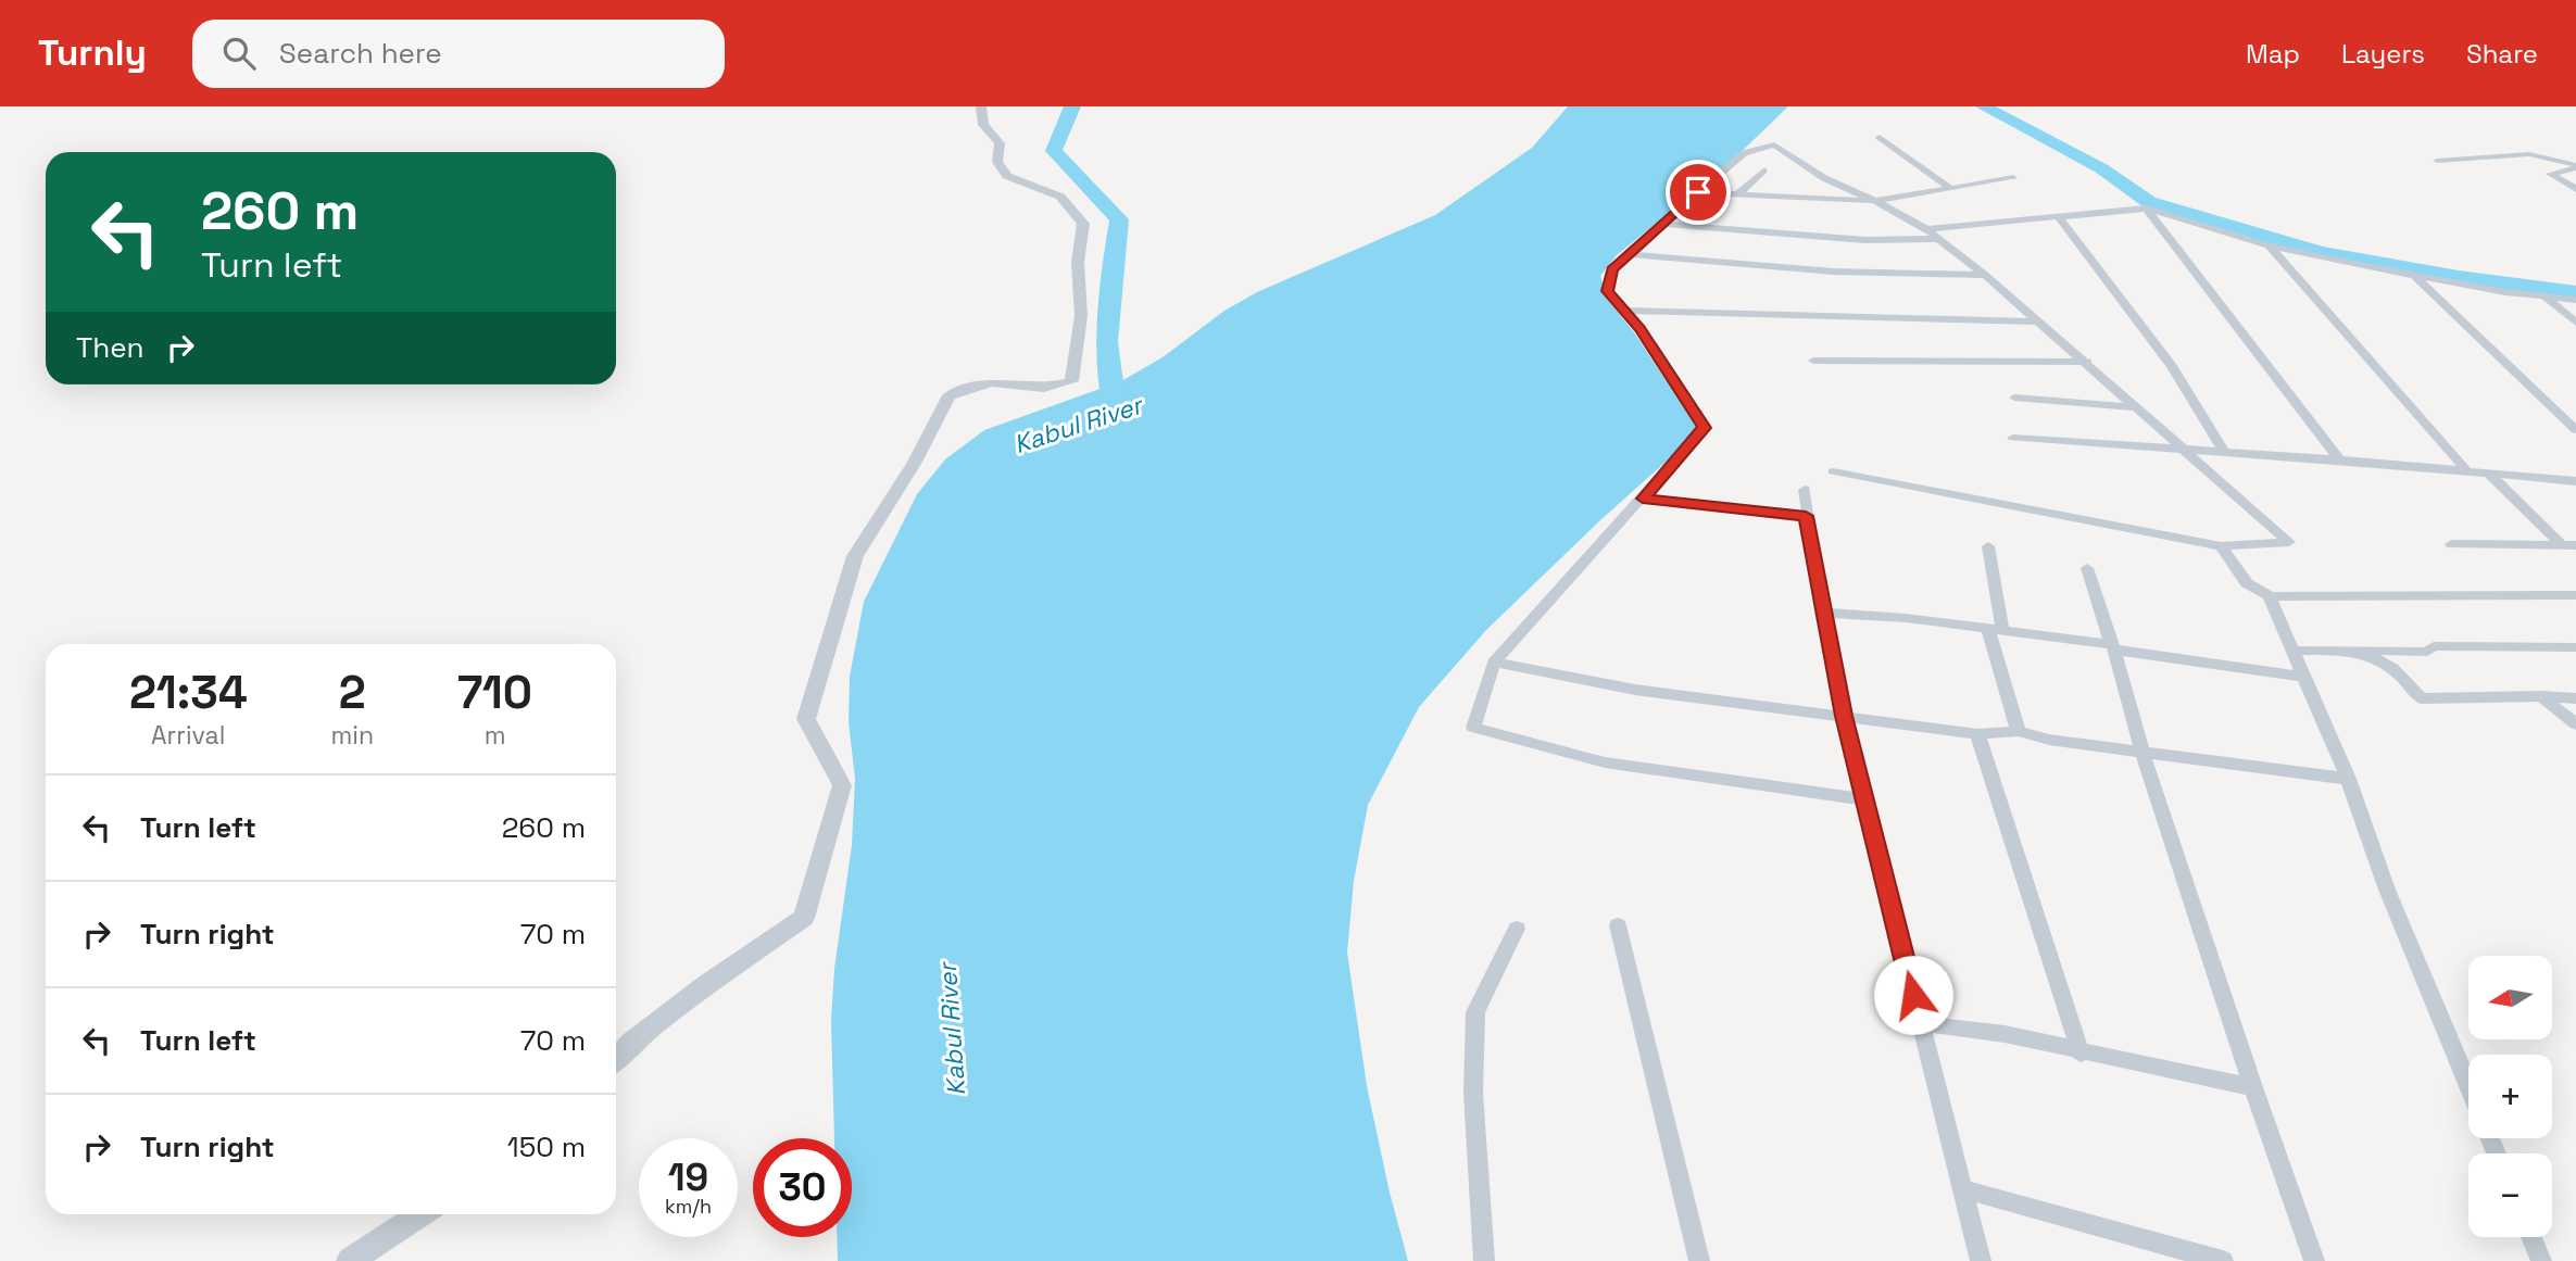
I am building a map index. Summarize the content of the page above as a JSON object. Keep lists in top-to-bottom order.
{
  "water": ["Kabul River"],
  "north": "left",
  "page": {
    "header": "Turnly",
    "search": "Search here",
    "nav": ["Map", "Layers", "Share"],
    "turn": ["260 m", "Turn left"],
    "then": "Then",
    "eta": [
      "21:34",
      "Arrival",
      "2",
      "min",
      "710",
      "m"
    ],
    "list": [
      {
        "name": "Turn left",
        "value": "260 m"
      },
      {
        "name": "Turn right",
        "value": "70 m"
      },
      {
        "name": "Turn left",
        "value": "70 m"
      },
      {
        "name": "Turn right",
        "value": "150 m"
      }
    ],
    "map_buttons": ["+", "−"],
    "speed": "19 km/h",
    "limit": "30"
  }
}
